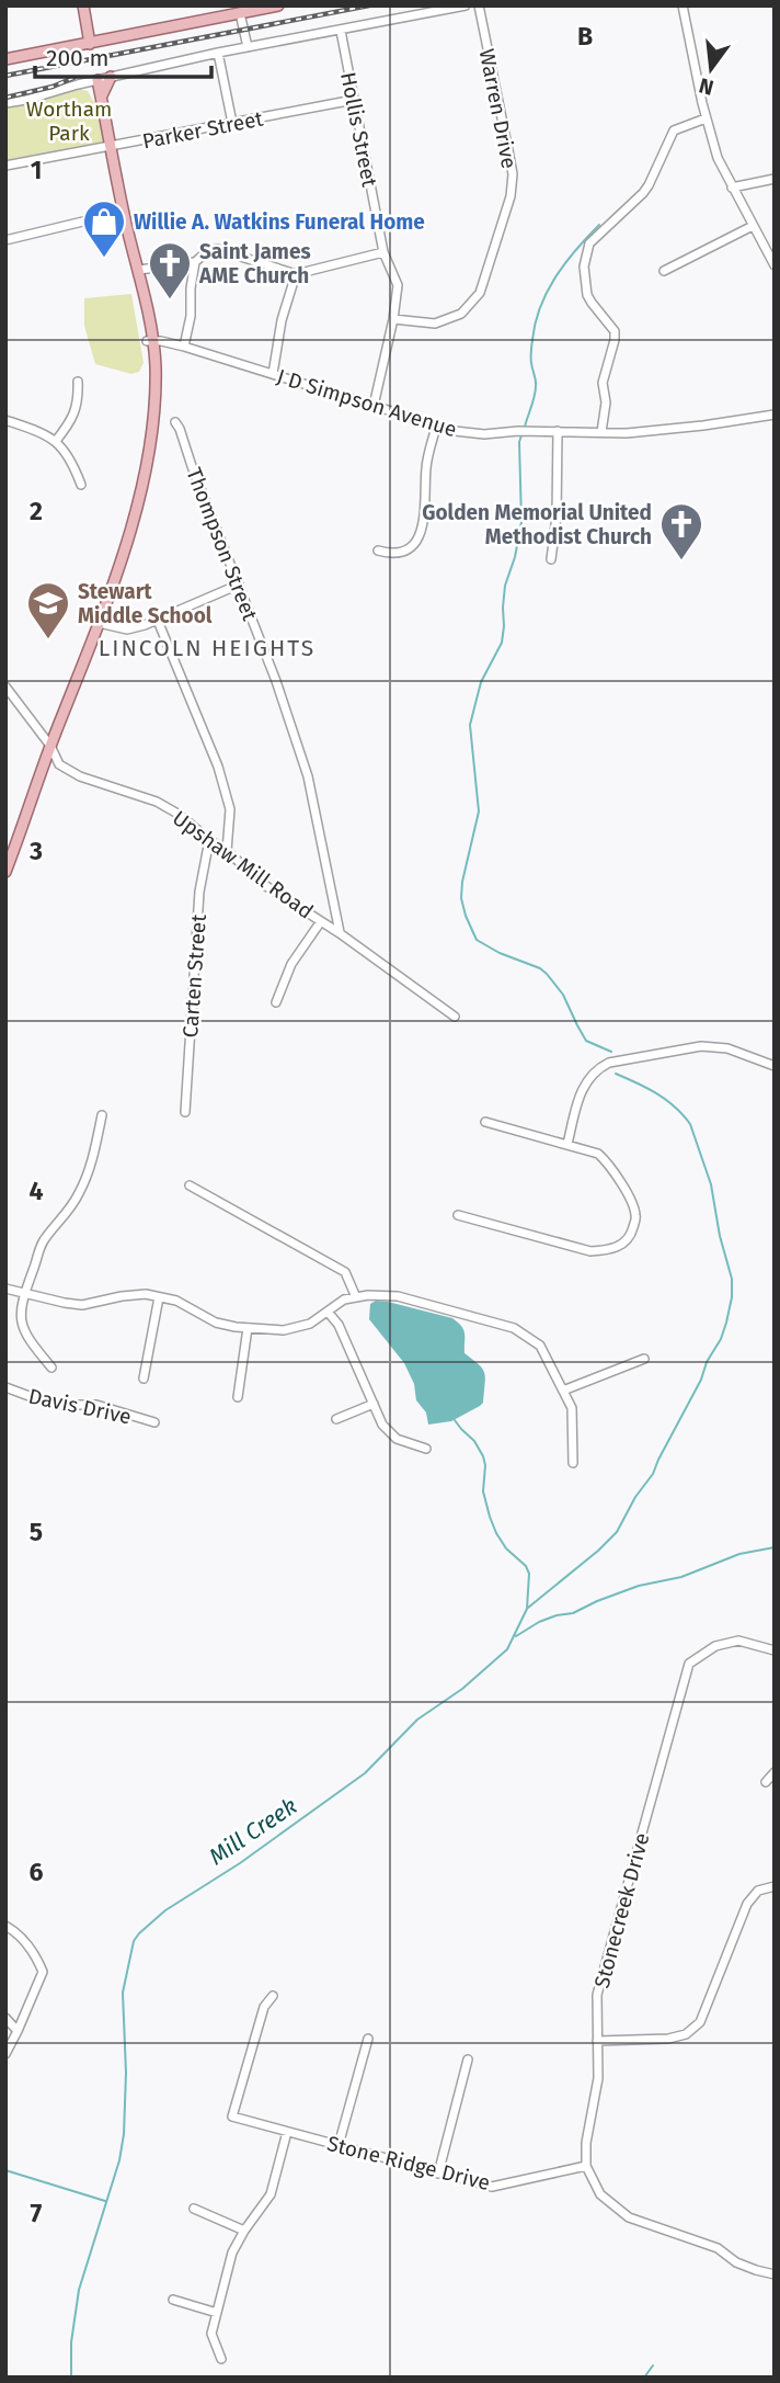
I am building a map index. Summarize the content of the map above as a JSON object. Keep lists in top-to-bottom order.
{
  "streets": {
    "street": [
      "Warren Drive",
      "Parker Street",
      "Hollis Street",
      "J D Simpson Avenue",
      "Thompson Street",
      "Upshaw Mill Road",
      "Carten Street",
      "Davis Drive",
      "Stonecreek Drive",
      "Stone Ridge Drive"
    ]
  },
  "crossings": [
    ["Warren Drive", "Hollis Street"],
    ["Parker Street", "Hollis Street"],
    ["Hollis Street", "J D Simpson Avenue"],
    ["Thompson Street", "Upshaw Mill Road"],
    ["Upshaw Mill Road", "Carten Street"],
    ["Stonecreek Drive", "Stone Ridge Drive"]
  ],
  "districts": ["LINCOLN HEIGHTS"],
  "water": ["Mill Creek"],
  "parks": ["Wortham Park"],
  "places": {
    "shop": ["Willie A. Watkins Funeral Home"],
    "church": ["Saint James AME Church", "Golden Memorial United Methodist Church"],
    "school or university": ["Stewart Middle School"]
  },
  "scale_bar": "200 m",
  "north": "bottom",
  "grid": {
    "columns": ["B"],
    "rows": [
      "1",
      "2",
      "3",
      "4",
      "5",
      "6",
      "7"
    ]
  }
}
